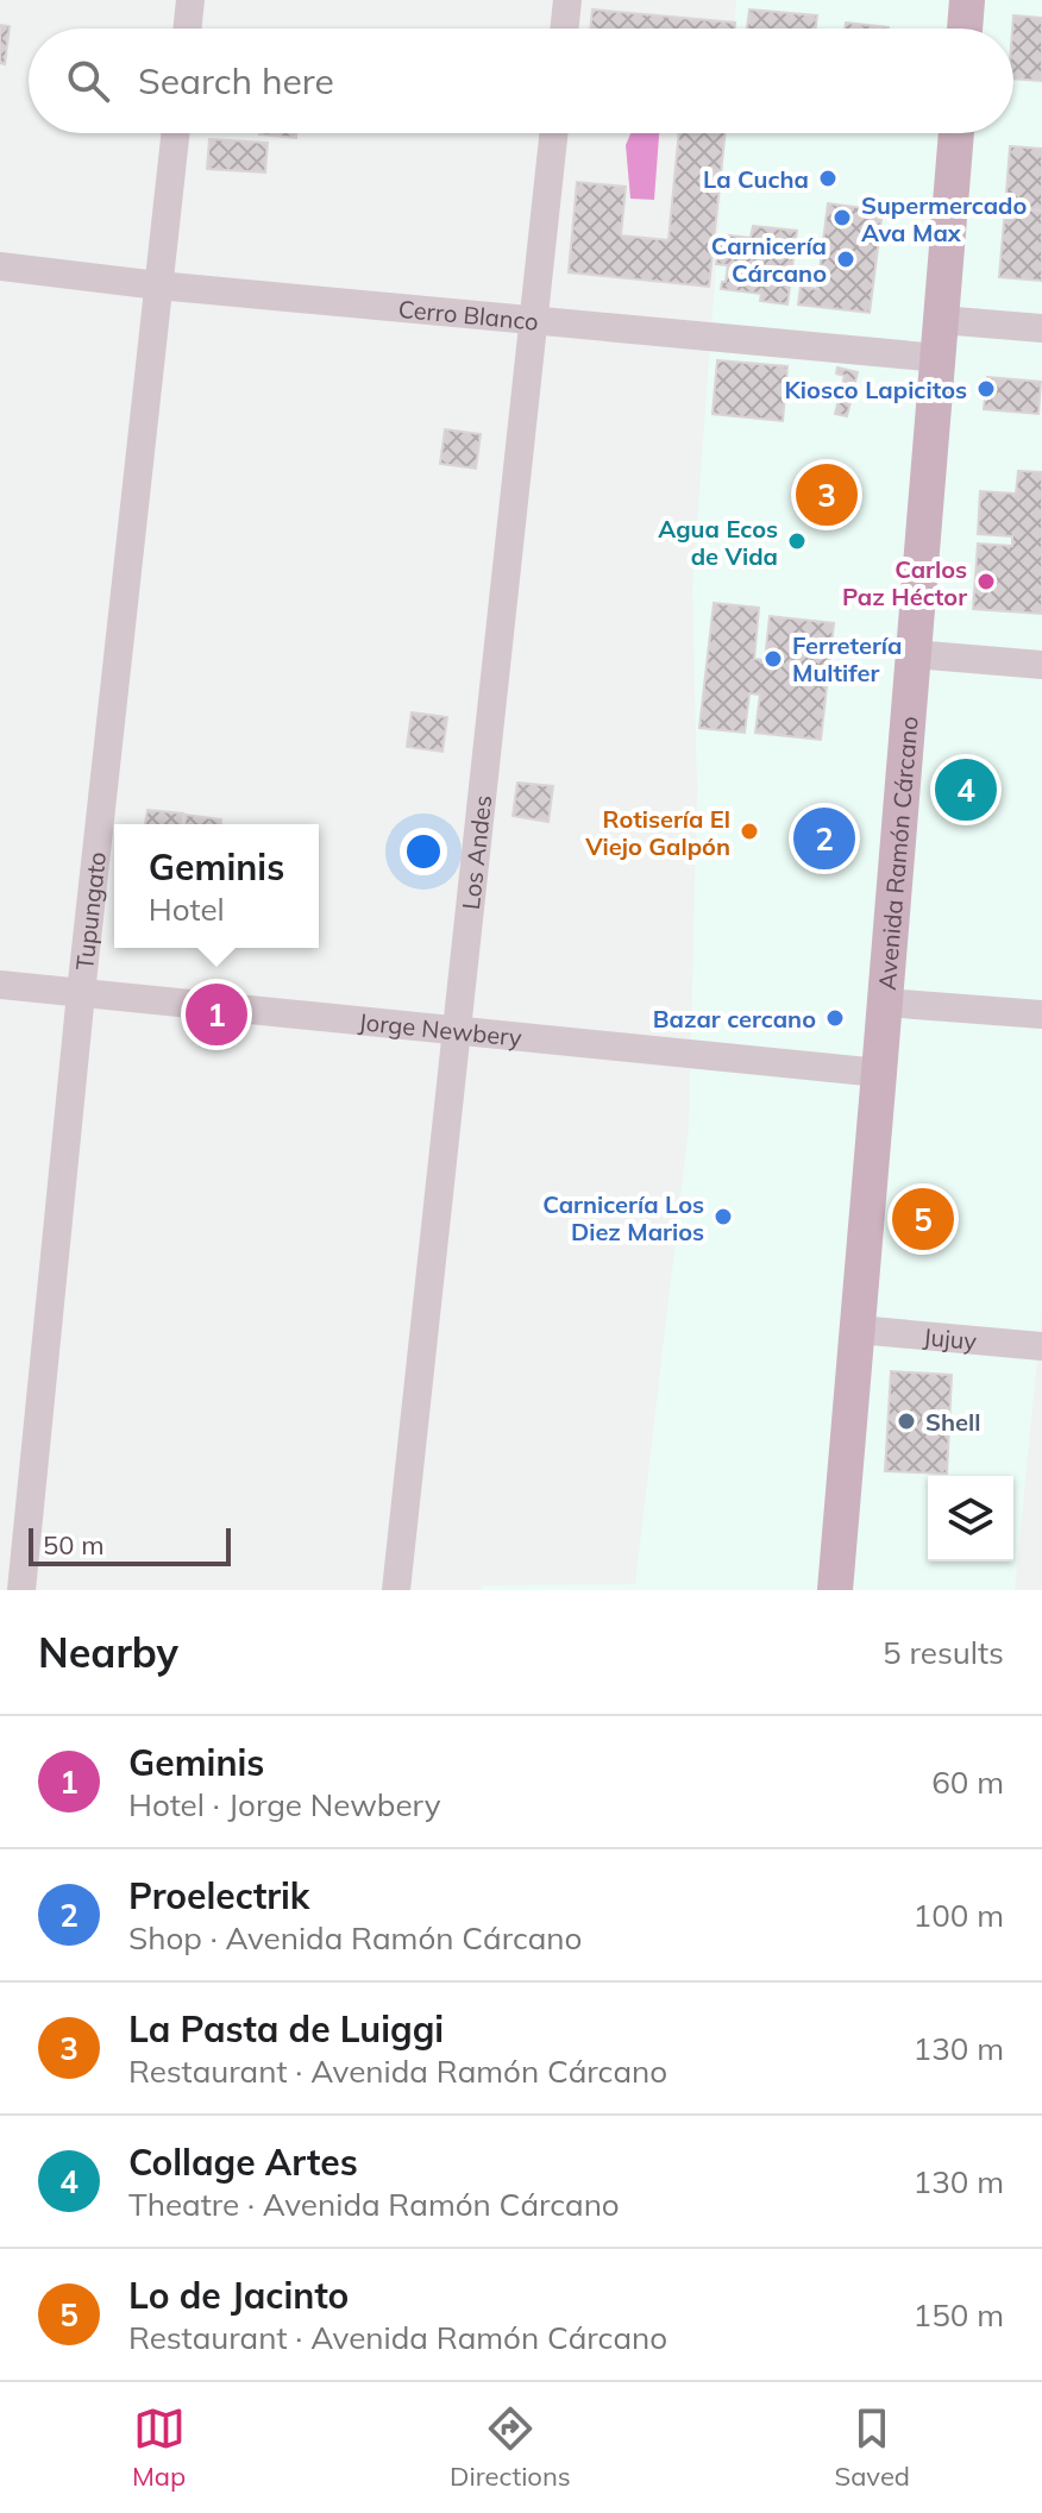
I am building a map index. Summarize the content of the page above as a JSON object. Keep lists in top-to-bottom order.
{
  "streets": {
    "main road": ["Avenida Ramón Cárcano"],
    "street": [
      "Cerro Blanco",
      "Los Andes",
      "Tupungato",
      "Jorge Newbery",
      "Jujuy"
    ]
  },
  "crossings": [
    ["Cerro Blanco", "Los Andes"],
    ["Cerro Blanco", "Avenida Ramón Cárcano"],
    ["Cerro Blanco", "Tupungato"],
    ["Los Andes", "Jorge Newbery"],
    ["Avenida Ramón Cárcano", "Jorge Newbery"],
    ["Avenida Ramón Cárcano", "Jujuy"],
    ["Tupungato", "Jorge Newbery"]
  ],
  "places": [
    "La Cucha",
    "Supermercado Ava Max",
    "Carnicería Cárcano",
    "Kiosco Lapicitos",
    "Agua Ecos de Vida",
    "Carlos Paz Héctor",
    "Ferretería Multifer",
    "Rotisería El Viejo Galpón",
    "Bazar cercano",
    "Carnicería Los Diez Marios",
    "Shell"
  ],
  "scale_bar": "50 m",
  "page": {
    "search": "Search here",
    "pins": [
      "3",
      "4",
      "2",
      "1",
      "5"
    ],
    "popup": ["Geminis", "Hotel"],
    "scale": "50 m",
    "heading": ["Nearby", "5 results"],
    "list": [
      {
        "mark": "1",
        "name": "Geminis",
        "note": "Hotel · Jorge Newbery",
        "value": "60 m"
      },
      {
        "mark": "2",
        "name": "Proelectrik",
        "note": "Shop · Avenida Ramón Cárcano",
        "value": "100 m"
      },
      {
        "mark": "3",
        "name": "La Pasta de Luiggi",
        "note": "Restaurant · Avenida Ramón Cárcano",
        "value": "130 m"
      },
      {
        "mark": "4",
        "name": "Collage Artes",
        "note": "Theatre · Avenida Ramón Cárcano",
        "value": "130 m"
      },
      {
        "mark": "5",
        "name": "Lo de Jacinto",
        "note": "Restaurant · Avenida Ramón Cárcano",
        "value": "150 m"
      }
    ],
    "nav": ["Map", "Directions", "Saved"]
  }
}
